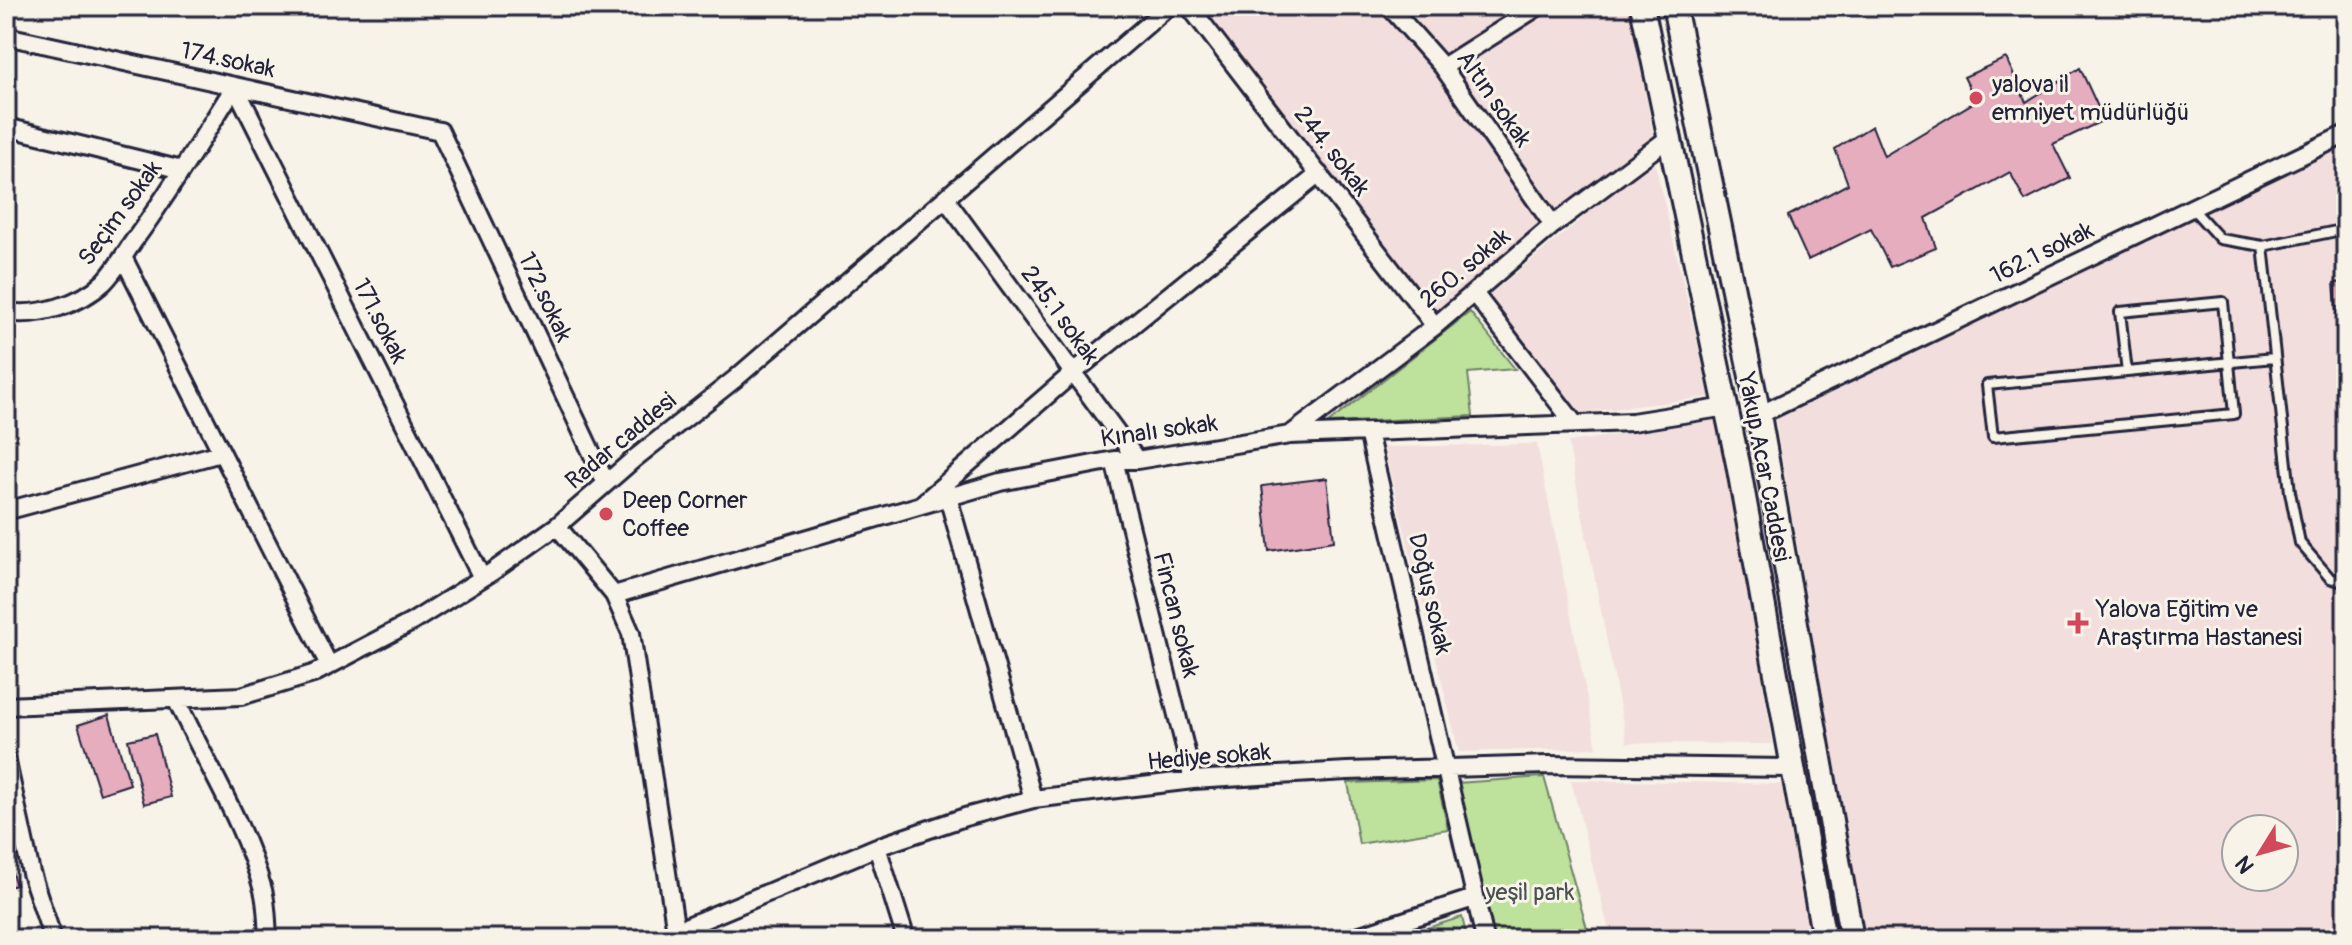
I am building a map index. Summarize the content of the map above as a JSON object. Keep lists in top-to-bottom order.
{
  "streets": {
    "street": [
      "174.sokak",
      "Altın sokak",
      "244. sokak",
      "Seçim sokak",
      "162.1 sokak",
      "260. sokak",
      "172.sokak",
      "245.1 sokak",
      "171.sokak",
      "Kınalı sokak",
      "Radar caddesi",
      "Yakup Acar Caddesi",
      "Doğuş sokak",
      "Fincan sokak",
      "Hediye sokak"
    ]
  },
  "crossings": [
    ["174.sokak", "Seçim sokak"],
    ["174.sokak", "172.sokak"],
    ["174.sokak", "171.sokak"],
    ["Altın sokak", "260. sokak"],
    ["244. sokak", "260. sokak"],
    ["Seçim sokak", "171.sokak"],
    ["162.1 sokak", "Yakup Acar Caddesi"],
    ["260. sokak", "Kınalı sokak"],
    ["260. sokak", "Yakup Acar Caddesi"],
    ["172.sokak", "Radar caddesi"],
    ["245.1 sokak", "Kınalı sokak"],
    ["245.1 sokak", "Radar caddesi"],
    ["171.sokak", "Radar caddesi"],
    ["Kınalı sokak", "Yakup Acar Caddesi"],
    ["Kınalı sokak", "Doğuş sokak"],
    ["Kınalı sokak", "Fincan sokak"],
    ["Yakup Acar Caddesi", "Hediye sokak"],
    ["Doğuş sokak", "Hediye sokak"],
    ["Fincan sokak", "Hediye sokak"]
  ],
  "parks": ["yeşil park"],
  "places": {
    "other": ["yalova il emniyet müdürlüğü", "Deep Corner Coffee"],
    "health": ["Yalova Eğitim ve Araştırma Hastanesi"]
  },
  "north": "bottom left"
}
